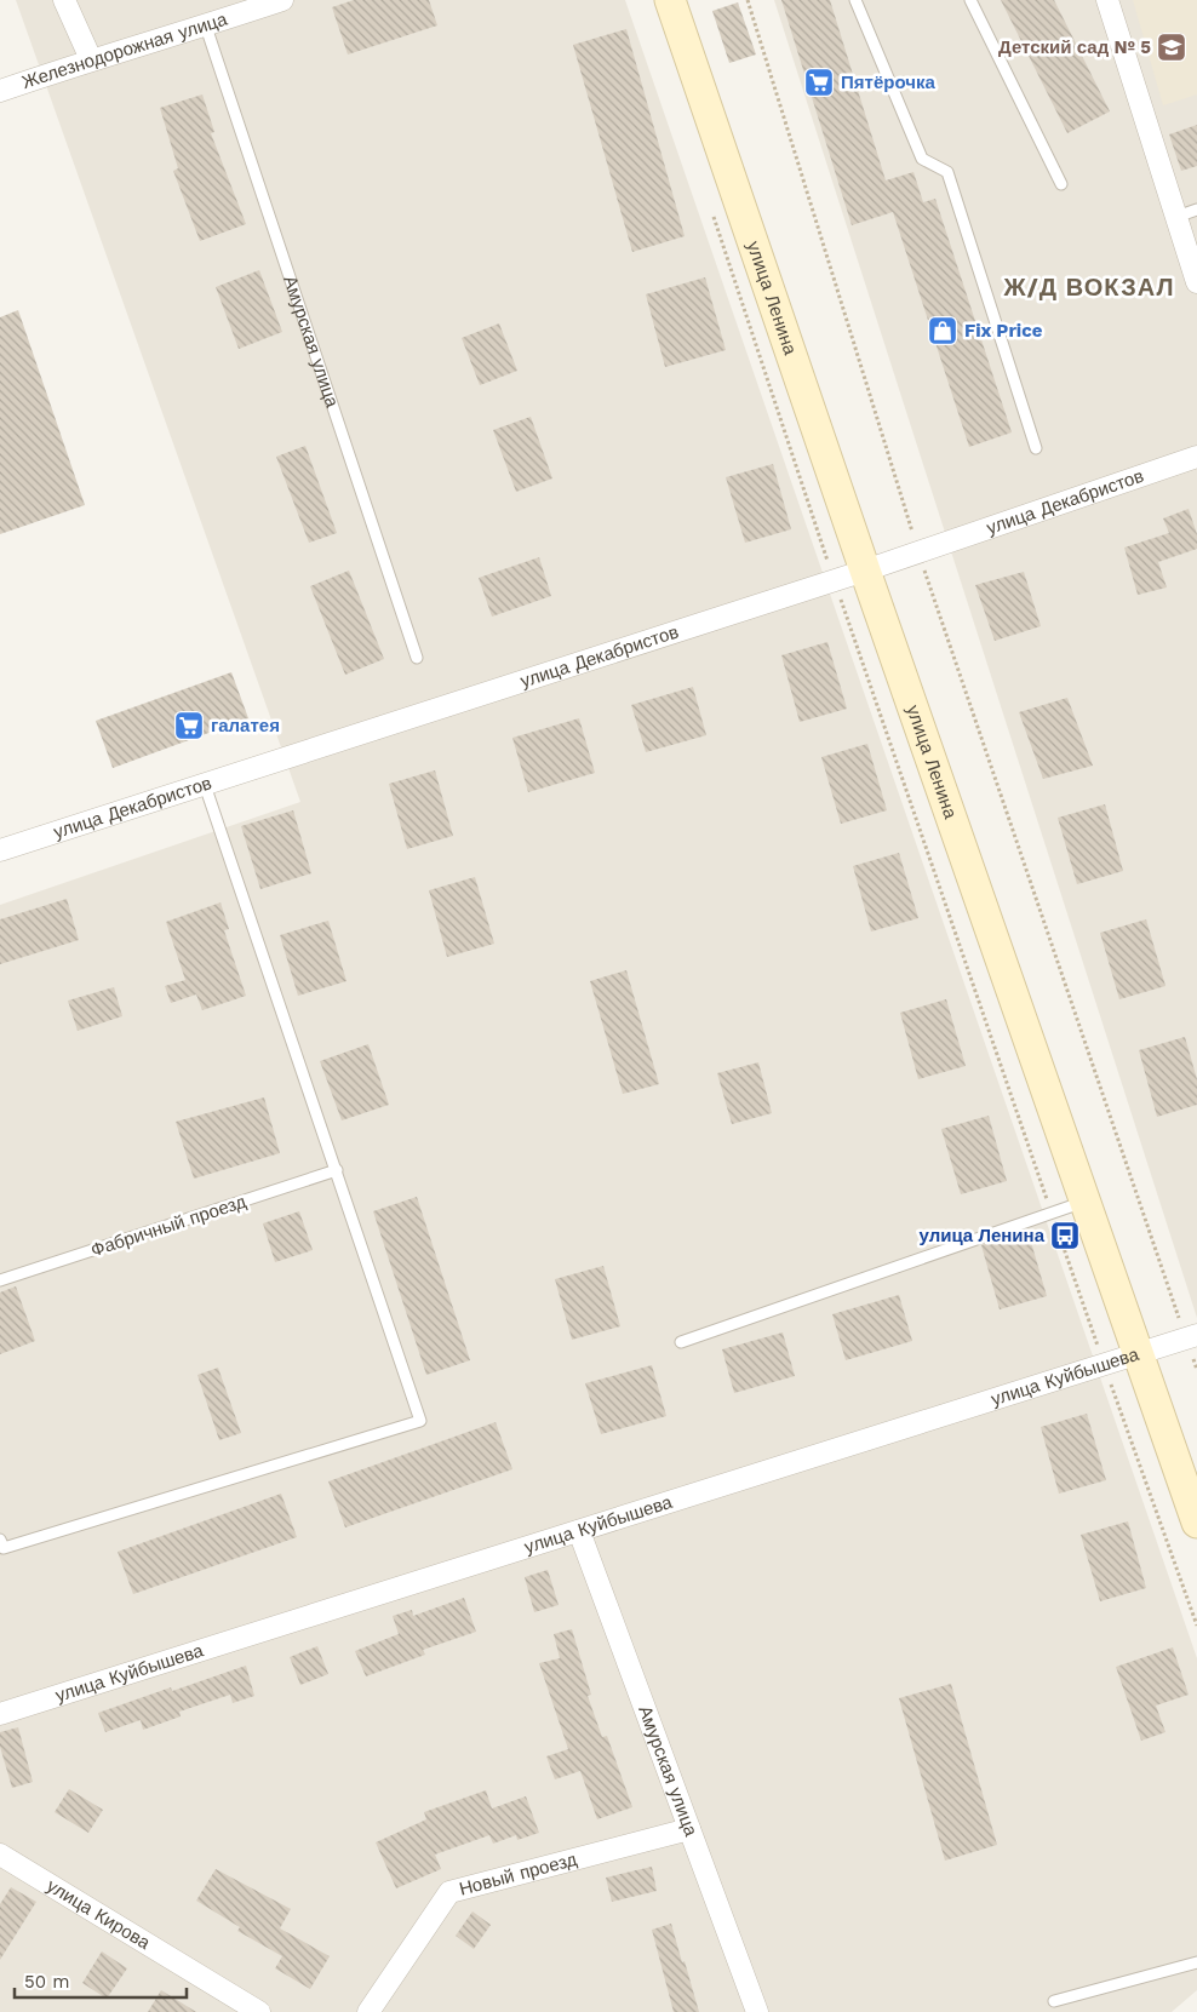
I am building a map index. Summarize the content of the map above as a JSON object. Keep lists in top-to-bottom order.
{
  "streets": {
    "main road": ["улица Ленина"],
    "street": [
      "Железнодорожная улица",
      "Амурская улица",
      "улица Декабристов",
      "улица Куйбышева",
      "Новый проезд",
      "улица Кирова"
    ],
    "lane": ["Фабричный проезд"]
  },
  "crossings": [
    ["Железнодорожная улица", "Амурская улица"],
    ["улица Ленина", "улица Декабристов"],
    ["улица Ленина", "улица Куйбышева"],
    ["Амурская улица", "улица Куйбышева"],
    ["Амурская улица", "Новый проезд"]
  ],
  "districts": ["Ж/Д ВОКЗАЛ"],
  "places": {
    "school or university": ["Детский сад № 5"],
    "supermarket": ["Пятёрочка", "галатея"],
    "shop": ["Fix Price"],
    "bus stop": ["улица Ленина"]
  },
  "scale_bar": "50 m"
}
